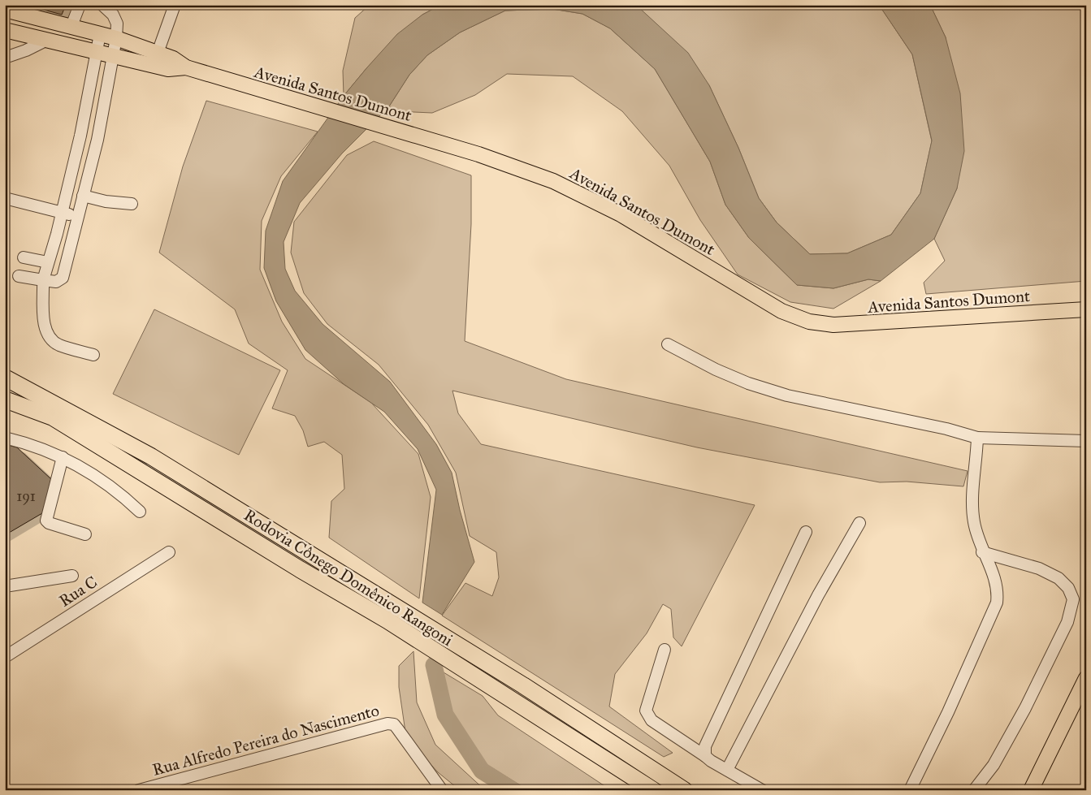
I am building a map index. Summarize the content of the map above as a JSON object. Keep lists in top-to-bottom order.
{
  "streets": {
    "highway": ["Rodovia Cônego Domênico Rangoni"],
    "main road": ["Avenida Santos Dumont"],
    "street": ["Rua C", "Rua Alfredo Pereira do Nascimento"]
  },
  "house_numbers": ["191"]
}
